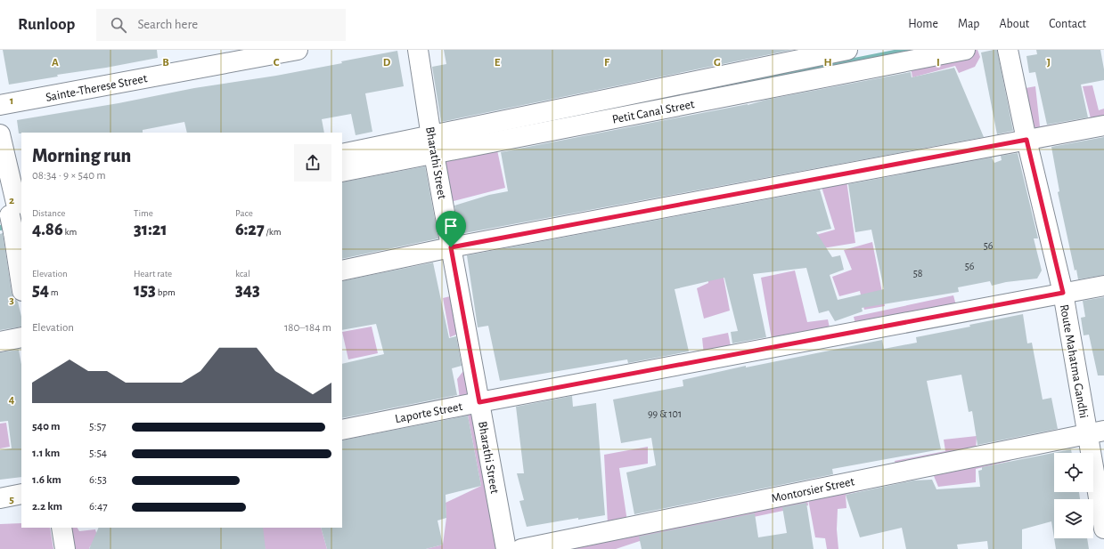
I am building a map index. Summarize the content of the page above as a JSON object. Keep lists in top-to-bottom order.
{
  "streets": {
    "street": [
      "Sainte-Therese Street",
      "Petit Canal Street",
      "Bharathi Street",
      "Route Mahatma Gandhi",
      "Laporte Street",
      "Montorsier Street"
    ]
  },
  "crossings": [
    ["Petit Canal Street", "Bharathi Street"],
    ["Bharathi Street", "Laporte Street"],
    ["Route Mahatma Gandhi", "Laporte Street"],
    ["Route Mahatma Gandhi", "Montorsier Street"]
  ],
  "house_numbers": [
    "56",
    "56",
    "58",
    "99 & 101"
  ],
  "page": {
    "header": "Runloop",
    "search": "Search here",
    "nav": [
      "Home",
      "Map",
      "About",
      "Contact"
    ],
    "heading": ["Morning run", "08:34 · 9 × 540 m"],
    "stats": [
      ["Distance", "4.86 km"],
      ["Time", "31:21"],
      ["Pace", "6:27 /km"],
      ["Elevation", "54 m"],
      ["Heart rate", "153 bpm"],
      ["kcal", "343"]
    ],
    "chart": ["Elevation", "180–184 m"],
    "list": [
      {
        "name": "540 m",
        "note": "5:57"
      },
      {
        "name": "1.1 km",
        "note": "5:54"
      },
      {
        "name": "1.6 km",
        "note": "6:53"
      },
      {
        "name": "2.2 km",
        "note": "6:47"
      }
    ]
  },
  "grid": {
    "columns": [
      "A",
      "B",
      "C",
      "D",
      "E",
      "F",
      "G",
      "H",
      "I",
      "J"
    ],
    "rows": [
      "1",
      "2",
      "3",
      "4",
      "5"
    ]
  }
}
